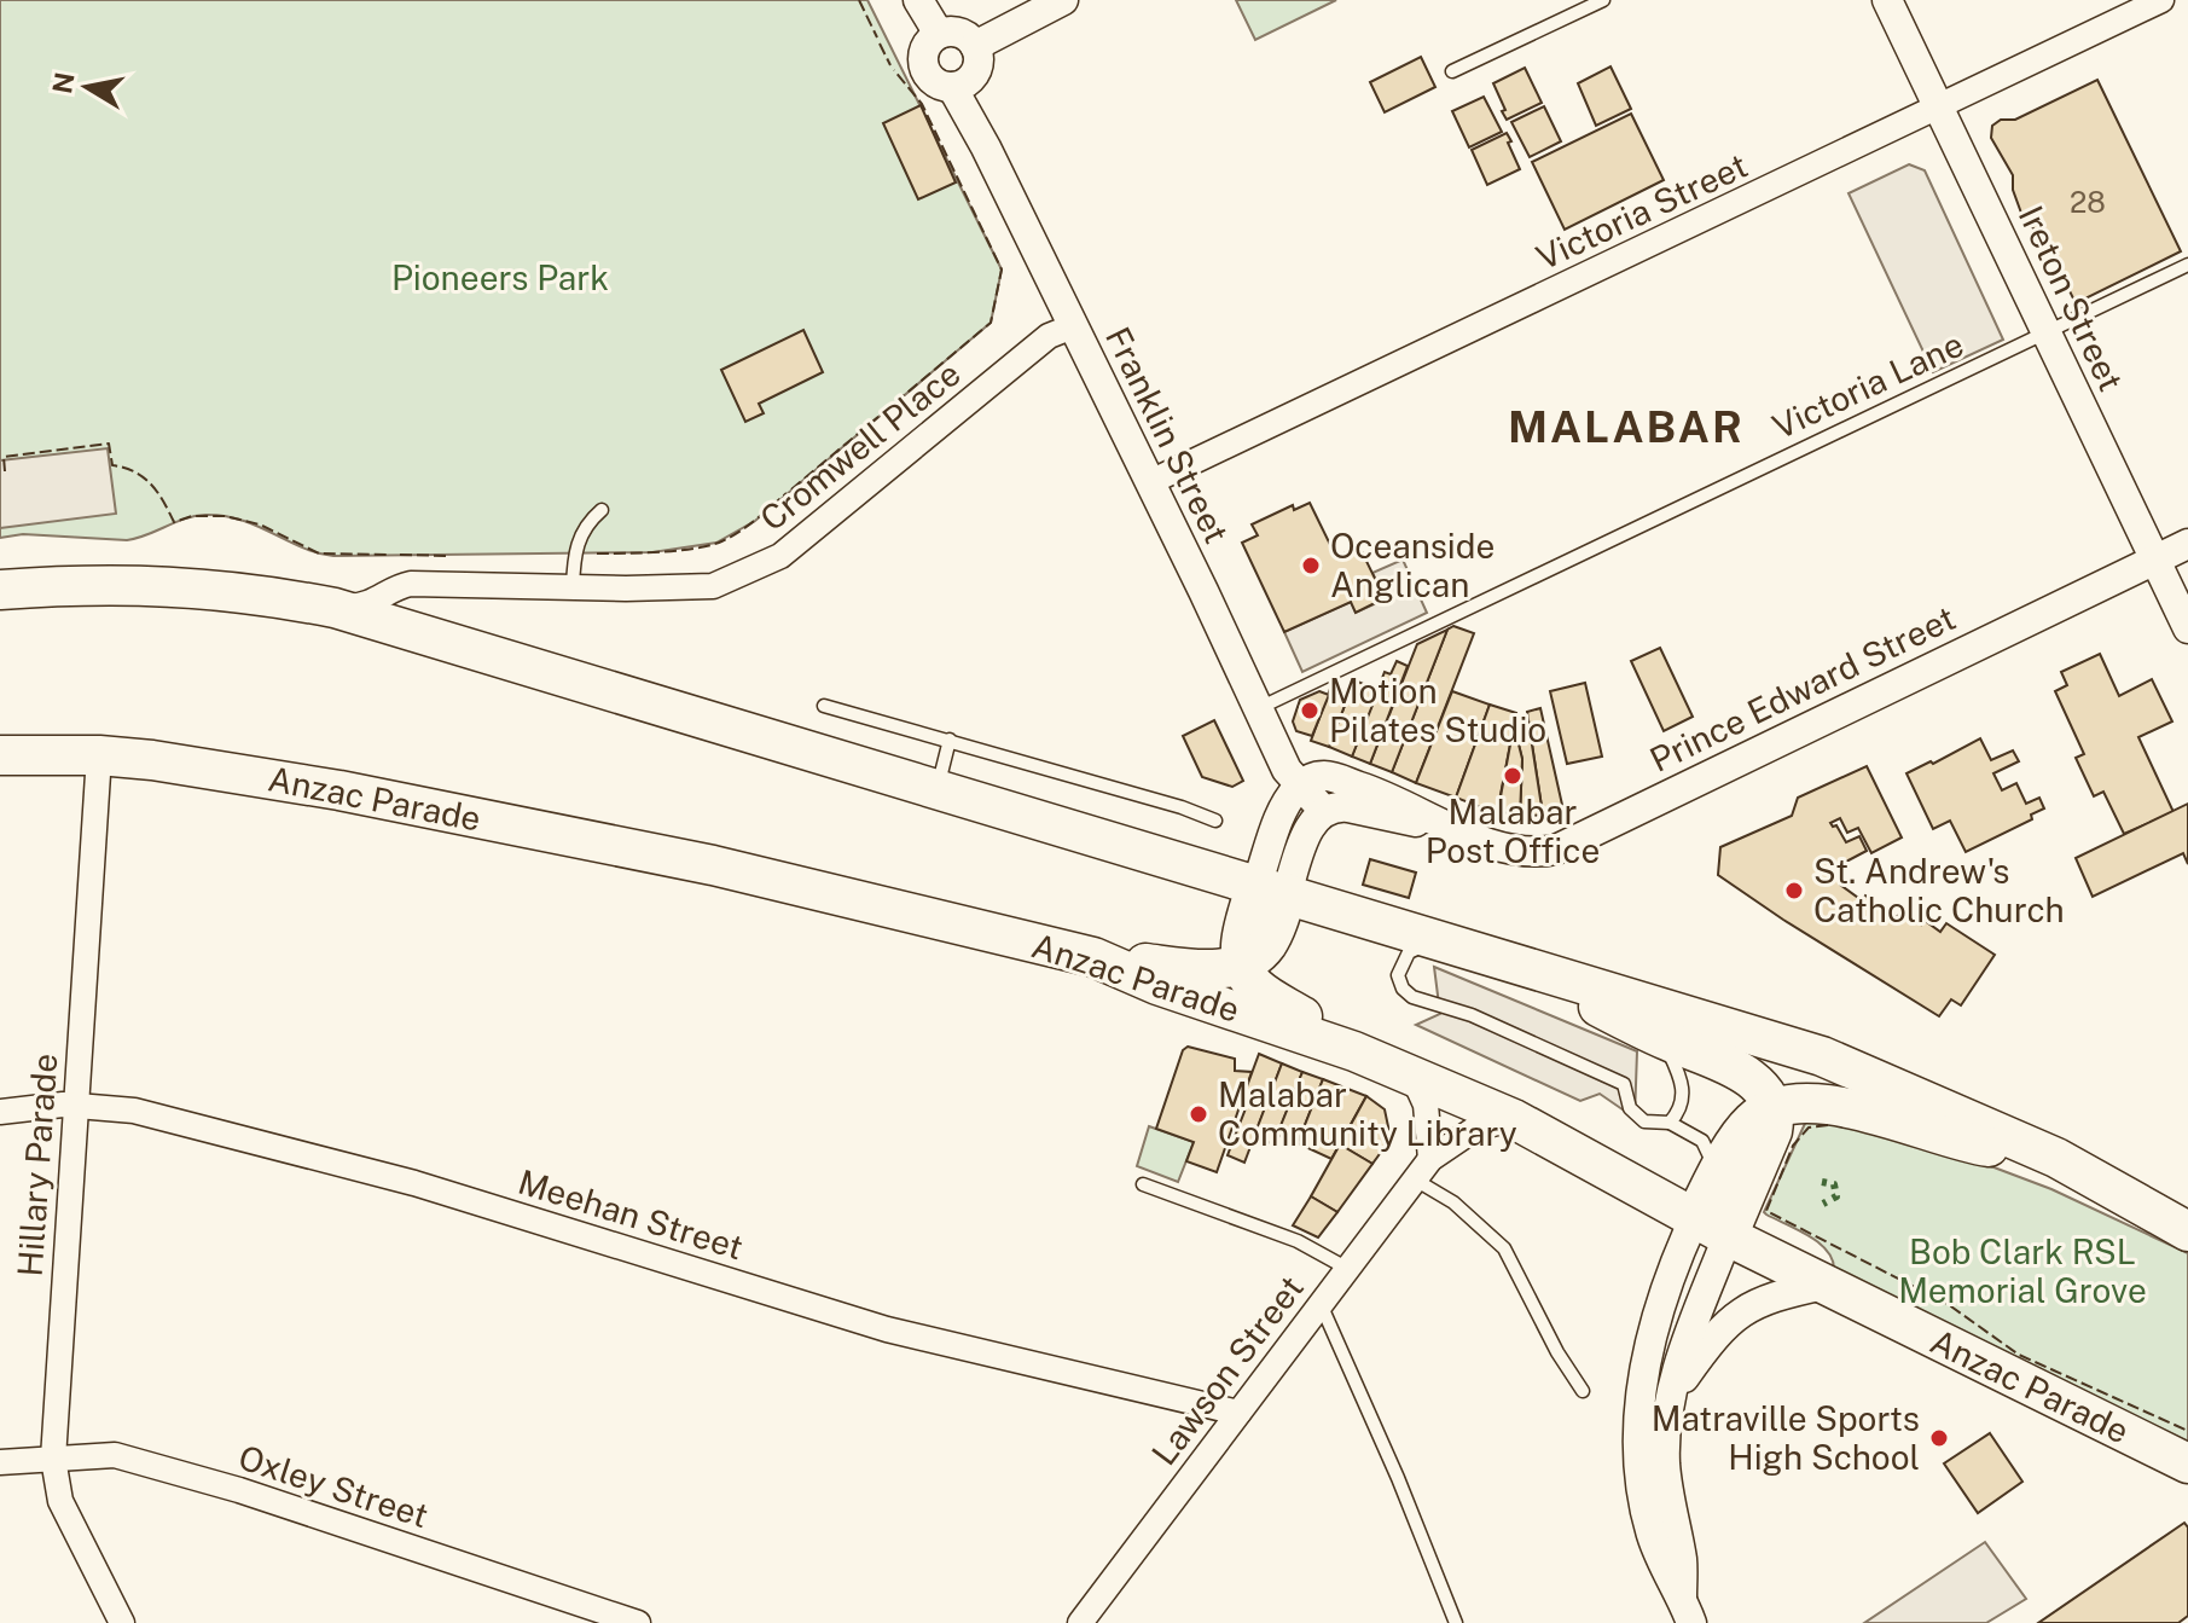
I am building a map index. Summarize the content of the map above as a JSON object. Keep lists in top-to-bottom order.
{
  "streets": {
    "main road": ["Anzac Parade"],
    "street": [
      "Victoria Street",
      "Ireton Street",
      "Franklin Street",
      "Cromwell Place",
      "Prince Edward Street",
      "Hillary Parade",
      "Meehan Street",
      "Lawson Street",
      "Oxley Street"
    ],
    "lane": ["Victoria Lane"]
  },
  "crossings": [
    ["Victoria Street", "Ireton Street"],
    ["Victoria Street", "Franklin Street"],
    ["Ireton Street", "Victoria Lane"],
    ["Ireton Street", "Prince Edward Street"],
    ["Victoria Lane", "Franklin Street"],
    ["Franklin Street", "Cromwell Place"],
    ["Franklin Street", "Prince Edward Street"],
    ["Anzac Parade", "Hillary Parade"],
    ["Anzac Parade", "Lawson Street"],
    ["Hillary Parade", "Meehan Street"],
    ["Hillary Parade", "Oxley Street"],
    ["Meehan Street", "Lawson Street"]
  ],
  "districts": ["MALABAR"],
  "parks": ["Pioneers Park", "Bob Clark RSL Memorial Grove"],
  "places": [
    "Oceanside Anglican",
    "Motion Pilates Studio",
    "Malabar Post Office",
    "St. Andrew's Catholic Church",
    "Malabar Community Library",
    "Matraville Sports High School"
  ],
  "house_numbers": ["28"],
  "north": "left"
}
